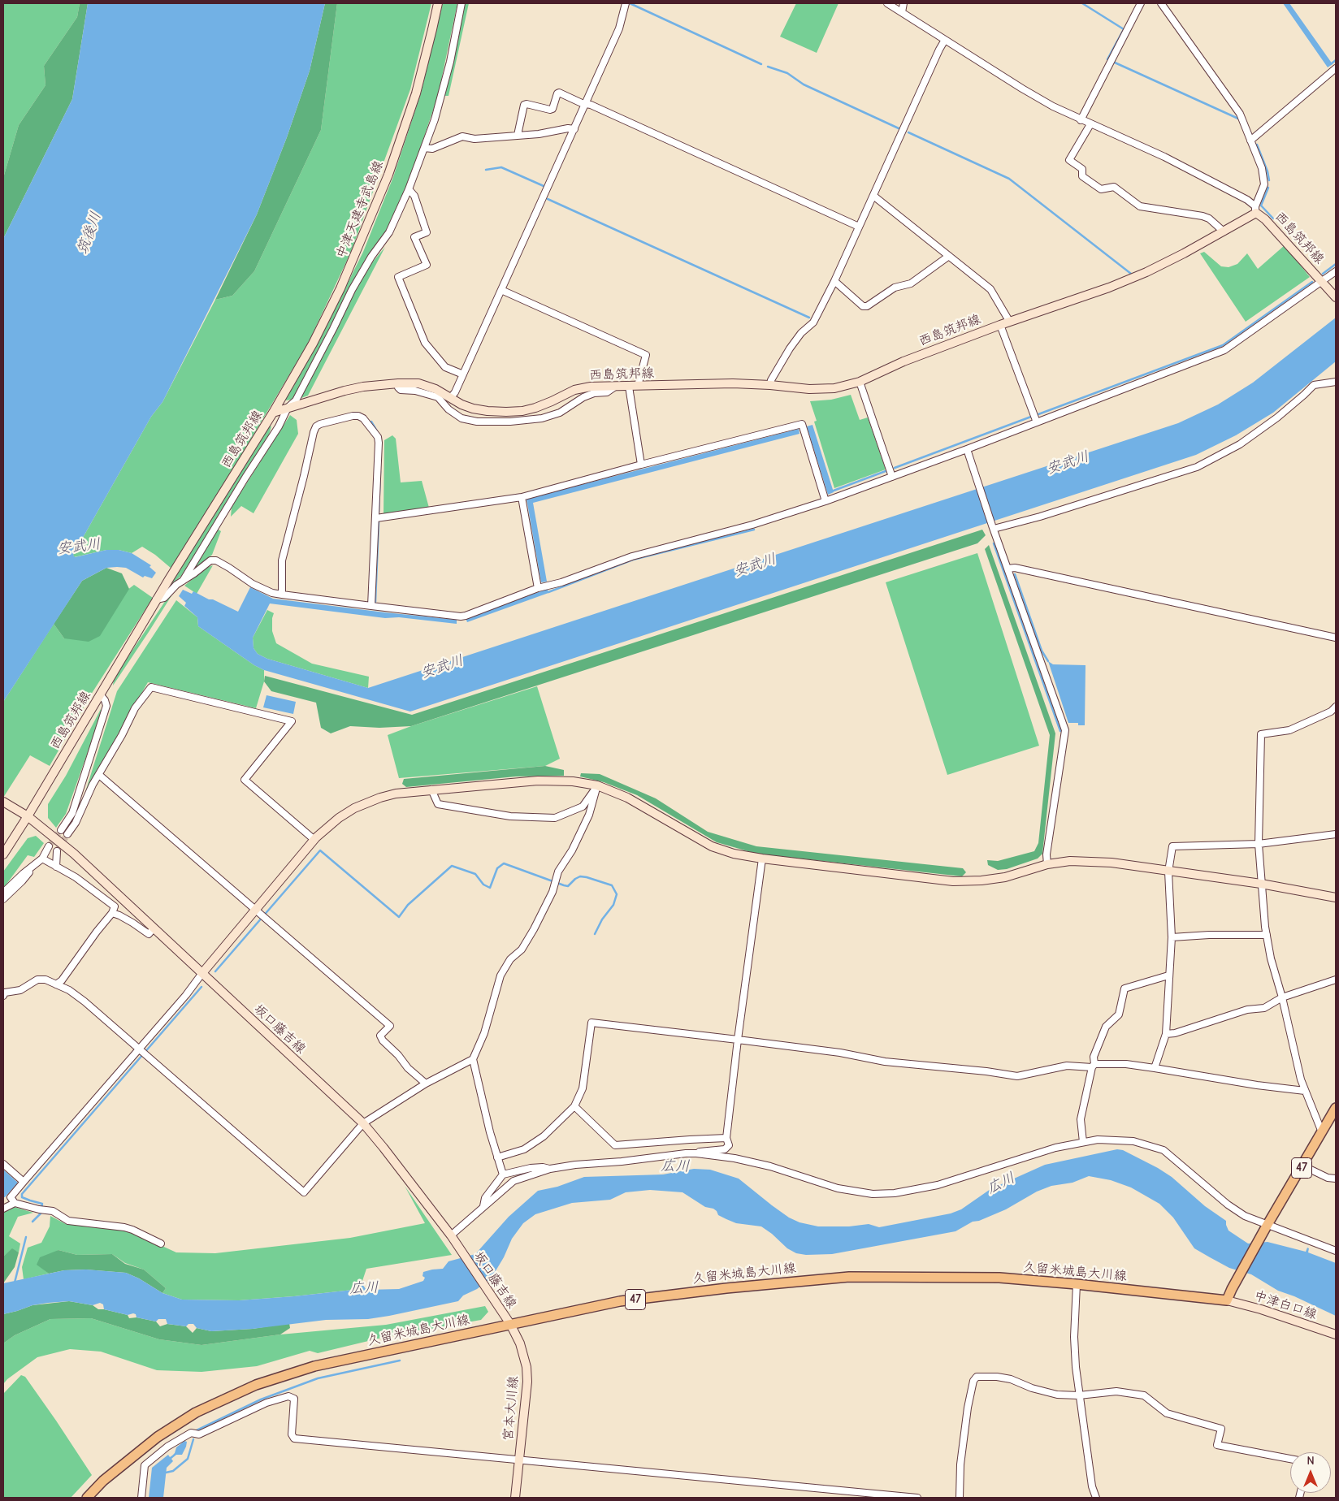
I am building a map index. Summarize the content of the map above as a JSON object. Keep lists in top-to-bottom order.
{
  "streets": {
    "main road": [
      "中津天建寺武島線",
      "西島筑邦線",
      "坂口藤吉線",
      "47",
      "久留米城島大川線",
      "中津白口線",
      "宮本大川線"
    ]
  },
  "crossings": [
    ["中津天建寺武島線", "西島筑邦線"],
    ["西島筑邦線", "坂口藤吉線"],
    ["坂口藤吉線", "久留米城島大川線"],
    ["坂口藤吉線", "宮本大川線"],
    ["47", "久留米城島大川線"],
    ["47", "中津白口線"],
    ["久留米城島大川線", "中津白口線"],
    ["久留米城島大川線", "宮本大川線"]
  ],
  "water": ["筑後川", "安武川", "広川"],
  "north": "top"
}
